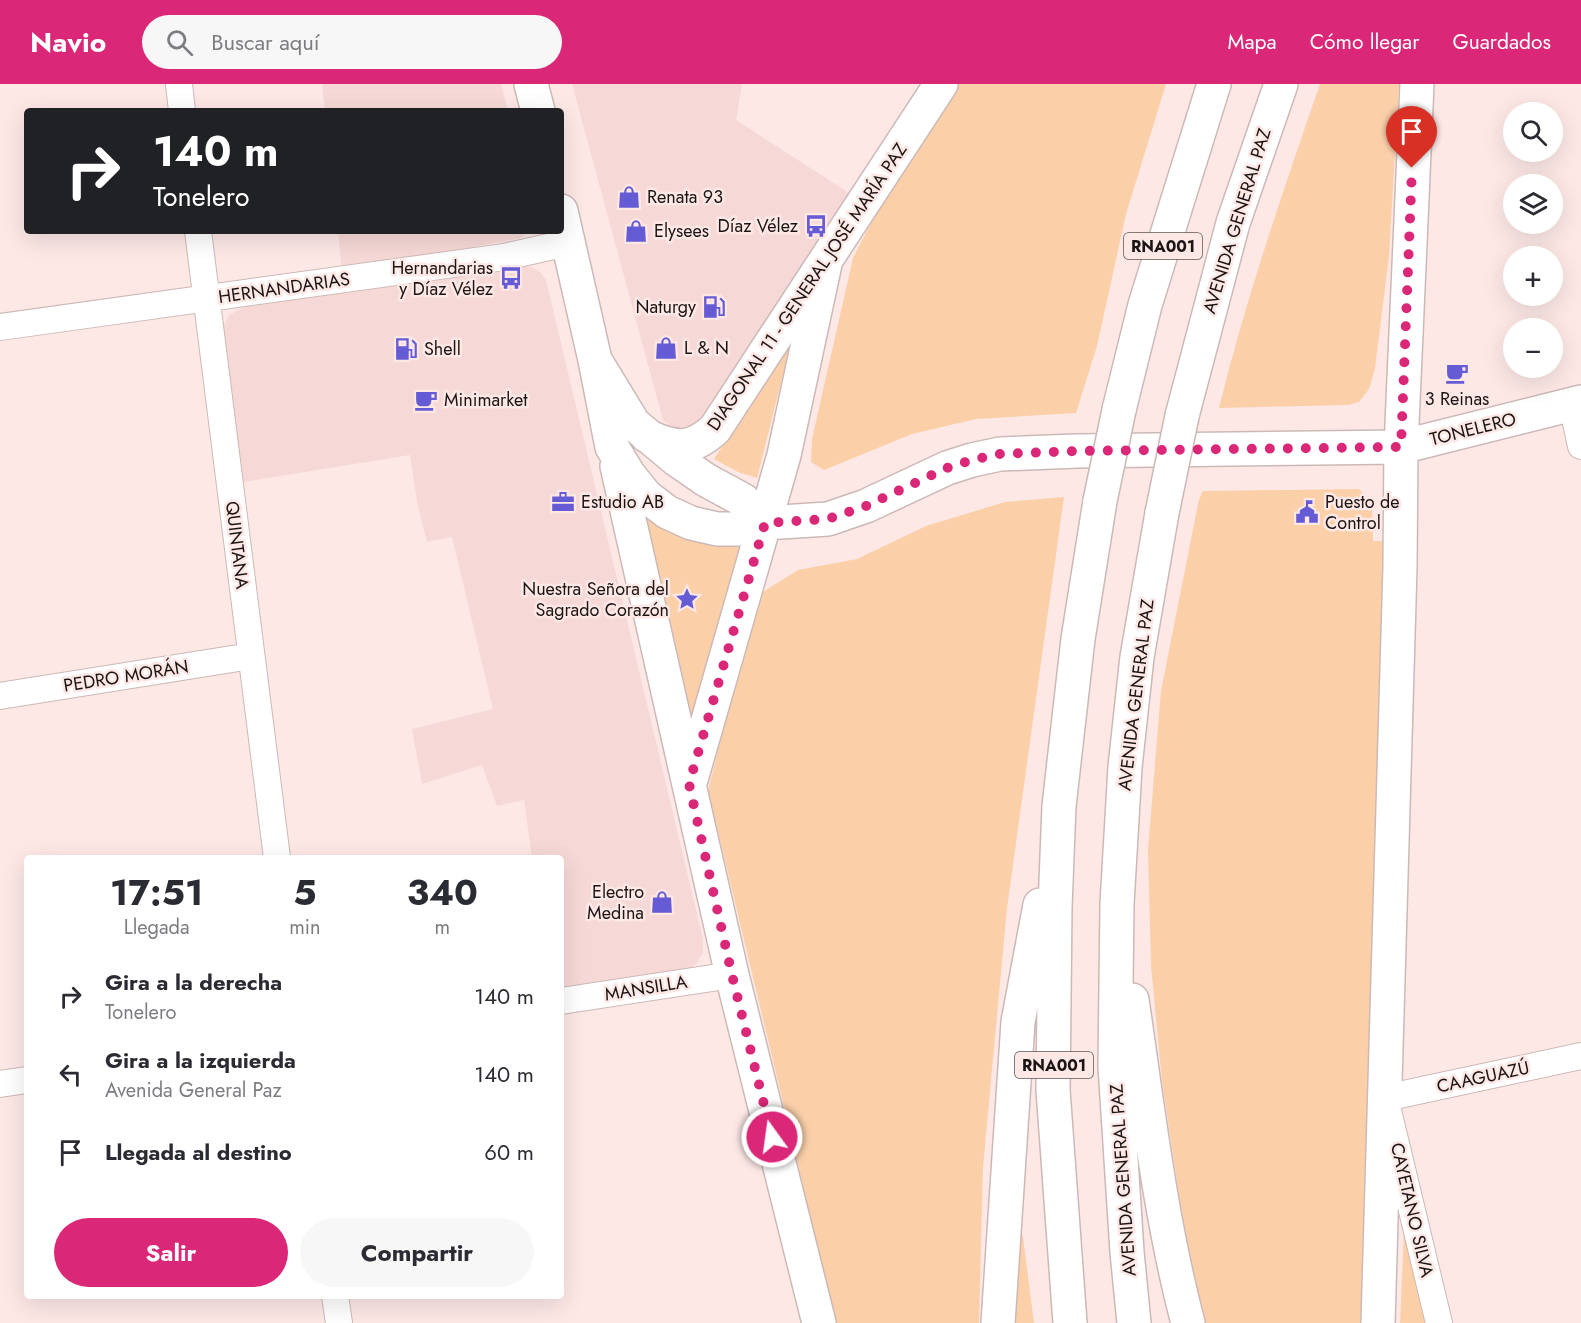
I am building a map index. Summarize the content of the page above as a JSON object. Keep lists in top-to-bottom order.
{
  "streets": {
    "main road": [
      "AVENIDA GENERAL PAZ",
      "RNA001",
      "DIAGONAL 11 - GENERAL JOSÉ MARÍA PAZ",
      "TONELERO"
    ],
    "street": [
      "HERNANDARIAS",
      "QUINTANA",
      "PEDRO MORÁN",
      "MANSILLA",
      "CAAGUAZÚ",
      "CAYETANO SILVA"
    ]
  },
  "crossings": [
    ["HERNANDARIAS", "QUINTANA"],
    ["QUINTANA", "PEDRO MORÁN"],
    ["CAAGUAZÚ", "CAYETANO SILVA"]
  ],
  "places": {
    "shop": [
      "Renata 93",
      "Elysees",
      "L & N",
      "Electro Medina"
    ],
    "bus stop": ["Díaz Vélez", "Hernandarias y Díaz Vélez"],
    "fuel station": ["Naturgy", "Shell"],
    "cafe": ["3 Reinas", "Minimarket"],
    "office": ["Estudio AB"],
    "public building": ["Puesto de Control"],
    "place": ["Nuestra Señora del Sagrado Corazón"]
  },
  "page": {
    "header": "Navio",
    "search": "Buscar aquí",
    "nav": ["Mapa", "Cómo llegar", "Guardados"],
    "map_buttons": ["+", "−"],
    "turn": ["140 m", "Tonelero"],
    "eta": [
      "17:51",
      "Llegada",
      "5",
      "min",
      "340",
      "m"
    ],
    "list": [
      {
        "name": "Gira a la derecha",
        "note": "Tonelero",
        "value": "140 m"
      },
      {
        "name": "Gira a la izquierda",
        "note": "Avenida General Paz",
        "value": "140 m"
      },
      {
        "name": "Llegada al destino",
        "value": "60 m"
      }
    ],
    "buttons": ["Salir", "Compartir"]
  }
}
